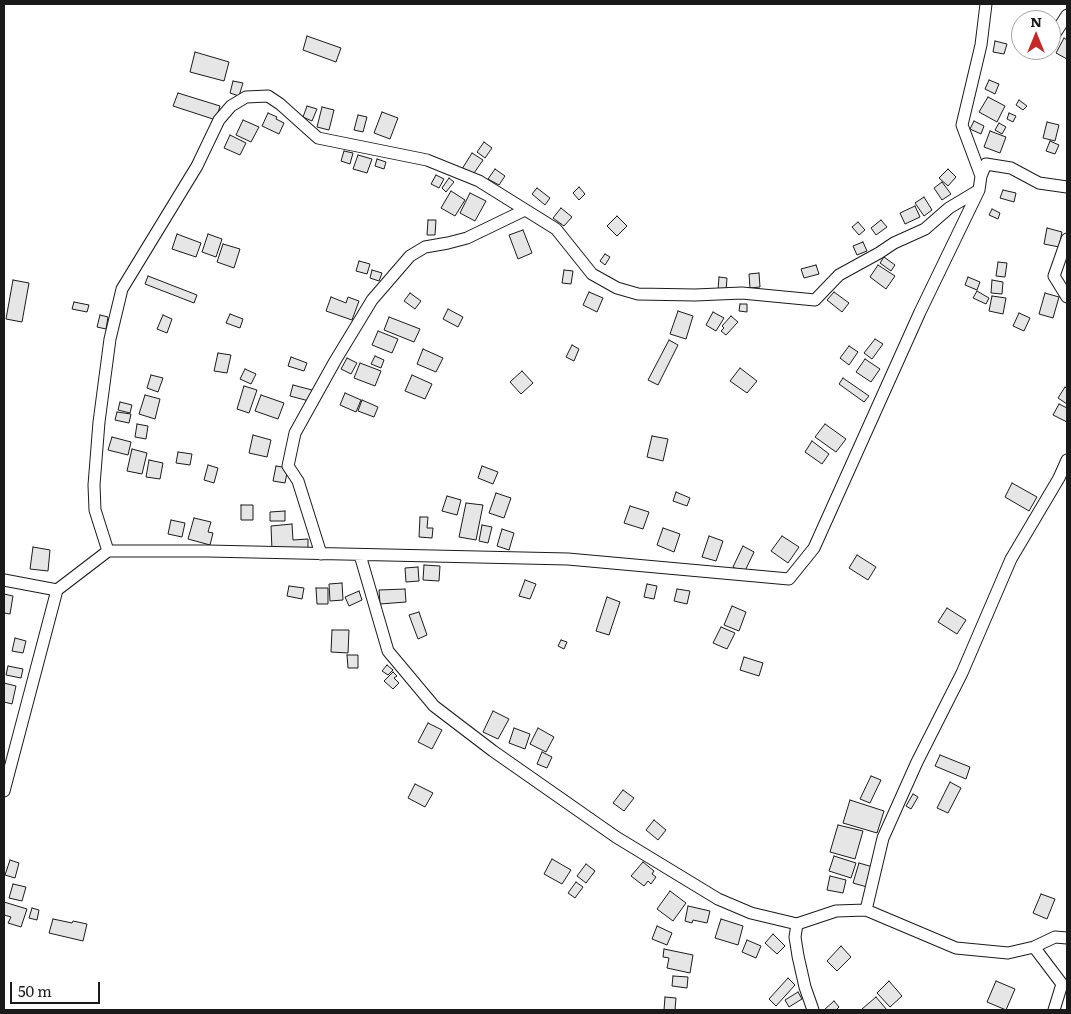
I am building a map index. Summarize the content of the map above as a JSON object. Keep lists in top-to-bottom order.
{
  "scale_bar": "50 m",
  "north": "top"
}
